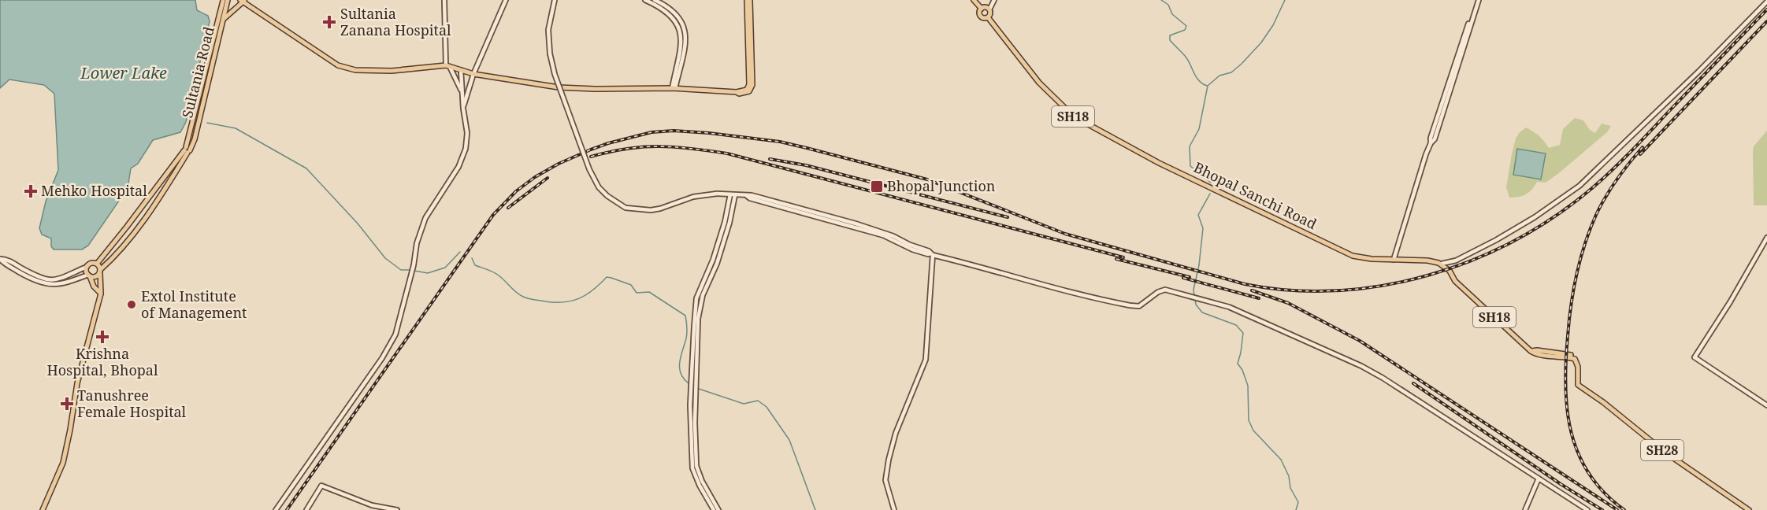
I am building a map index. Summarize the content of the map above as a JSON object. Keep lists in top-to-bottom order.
{
  "streets": {
    "main road": [
      "Sultania Road",
      "SH18",
      "Bhopal Sanchi Road",
      "SH28"
    ]
  },
  "crossings": [
    ["SH18", "Bhopal Sanchi Road"],
    ["SH18", "SH28"]
  ],
  "water": ["Lower Lake"],
  "places": {
    "health": [
      "Sultania Zanana Hospital",
      "Mehko Hospital",
      "Krishna Hospital, Bhopal",
      "Tanushree Female Hospital"
    ],
    "transit": ["Bhopal Junction"],
    "other": ["Extol Institute of Management"]
  }
}
